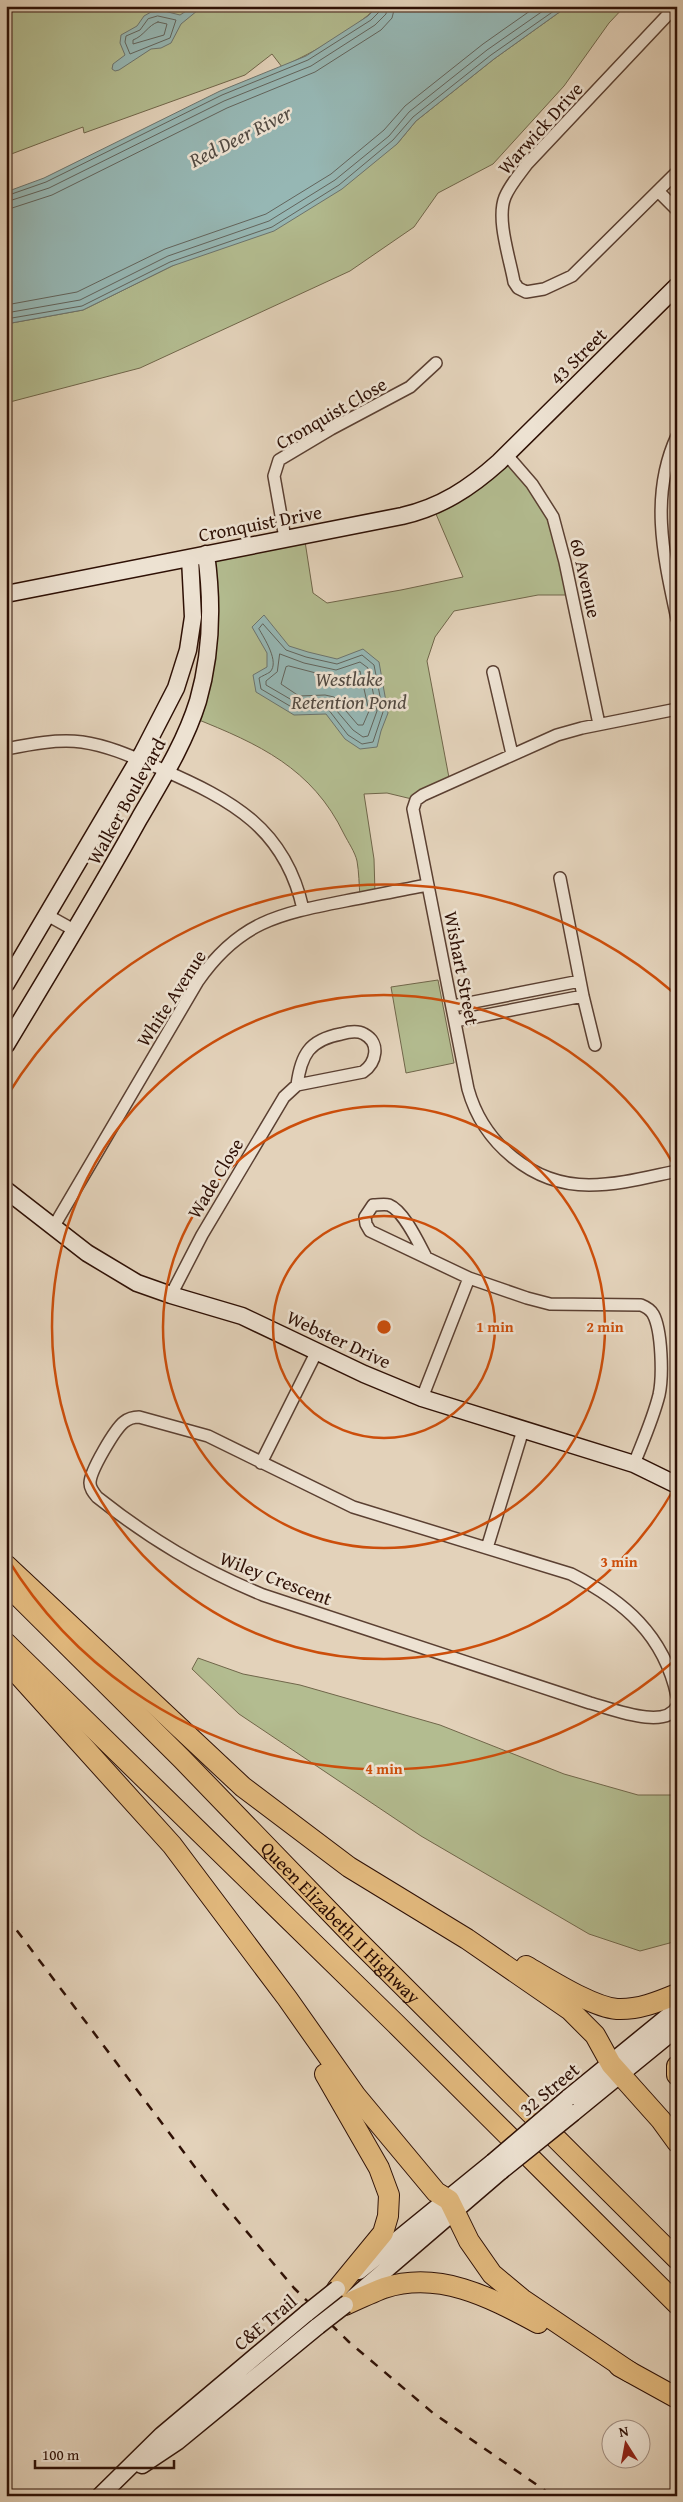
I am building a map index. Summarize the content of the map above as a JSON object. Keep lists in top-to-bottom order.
{
  "streets": {
    "highway": ["Queen Elizabeth II Highway"],
    "street": [
      "Warwick Drive",
      "43 Street",
      "Cronquist Close",
      "Cronquist Drive",
      "60 Avenue",
      "Walker Boulevard",
      "Wishart Street",
      "White Avenue",
      "Wade Close",
      "Webster Drive",
      "Wiley Crescent",
      "32 Street",
      "C&E Trail"
    ]
  },
  "crossings": [
    ["43 Street", "Cronquist Drive"],
    ["43 Street", "60 Avenue"],
    ["Cronquist Close", "Cronquist Drive"],
    ["Cronquist Drive", "60 Avenue"],
    ["Cronquist Drive", "Walker Boulevard"],
    ["60 Avenue", "Wishart Street"],
    ["Wishart Street", "White Avenue"],
    ["White Avenue", "Webster Drive"],
    ["Wade Close", "Webster Drive"],
    ["32 Street", "C&E Trail"]
  ],
  "water": ["Red Deer River", "Westlake Retention Pond"],
  "scale_bar": "100 m",
  "north": "top",
  "rings": [
    "1 min",
    "2 min",
    "3 min",
    "4 min"
  ]
}
